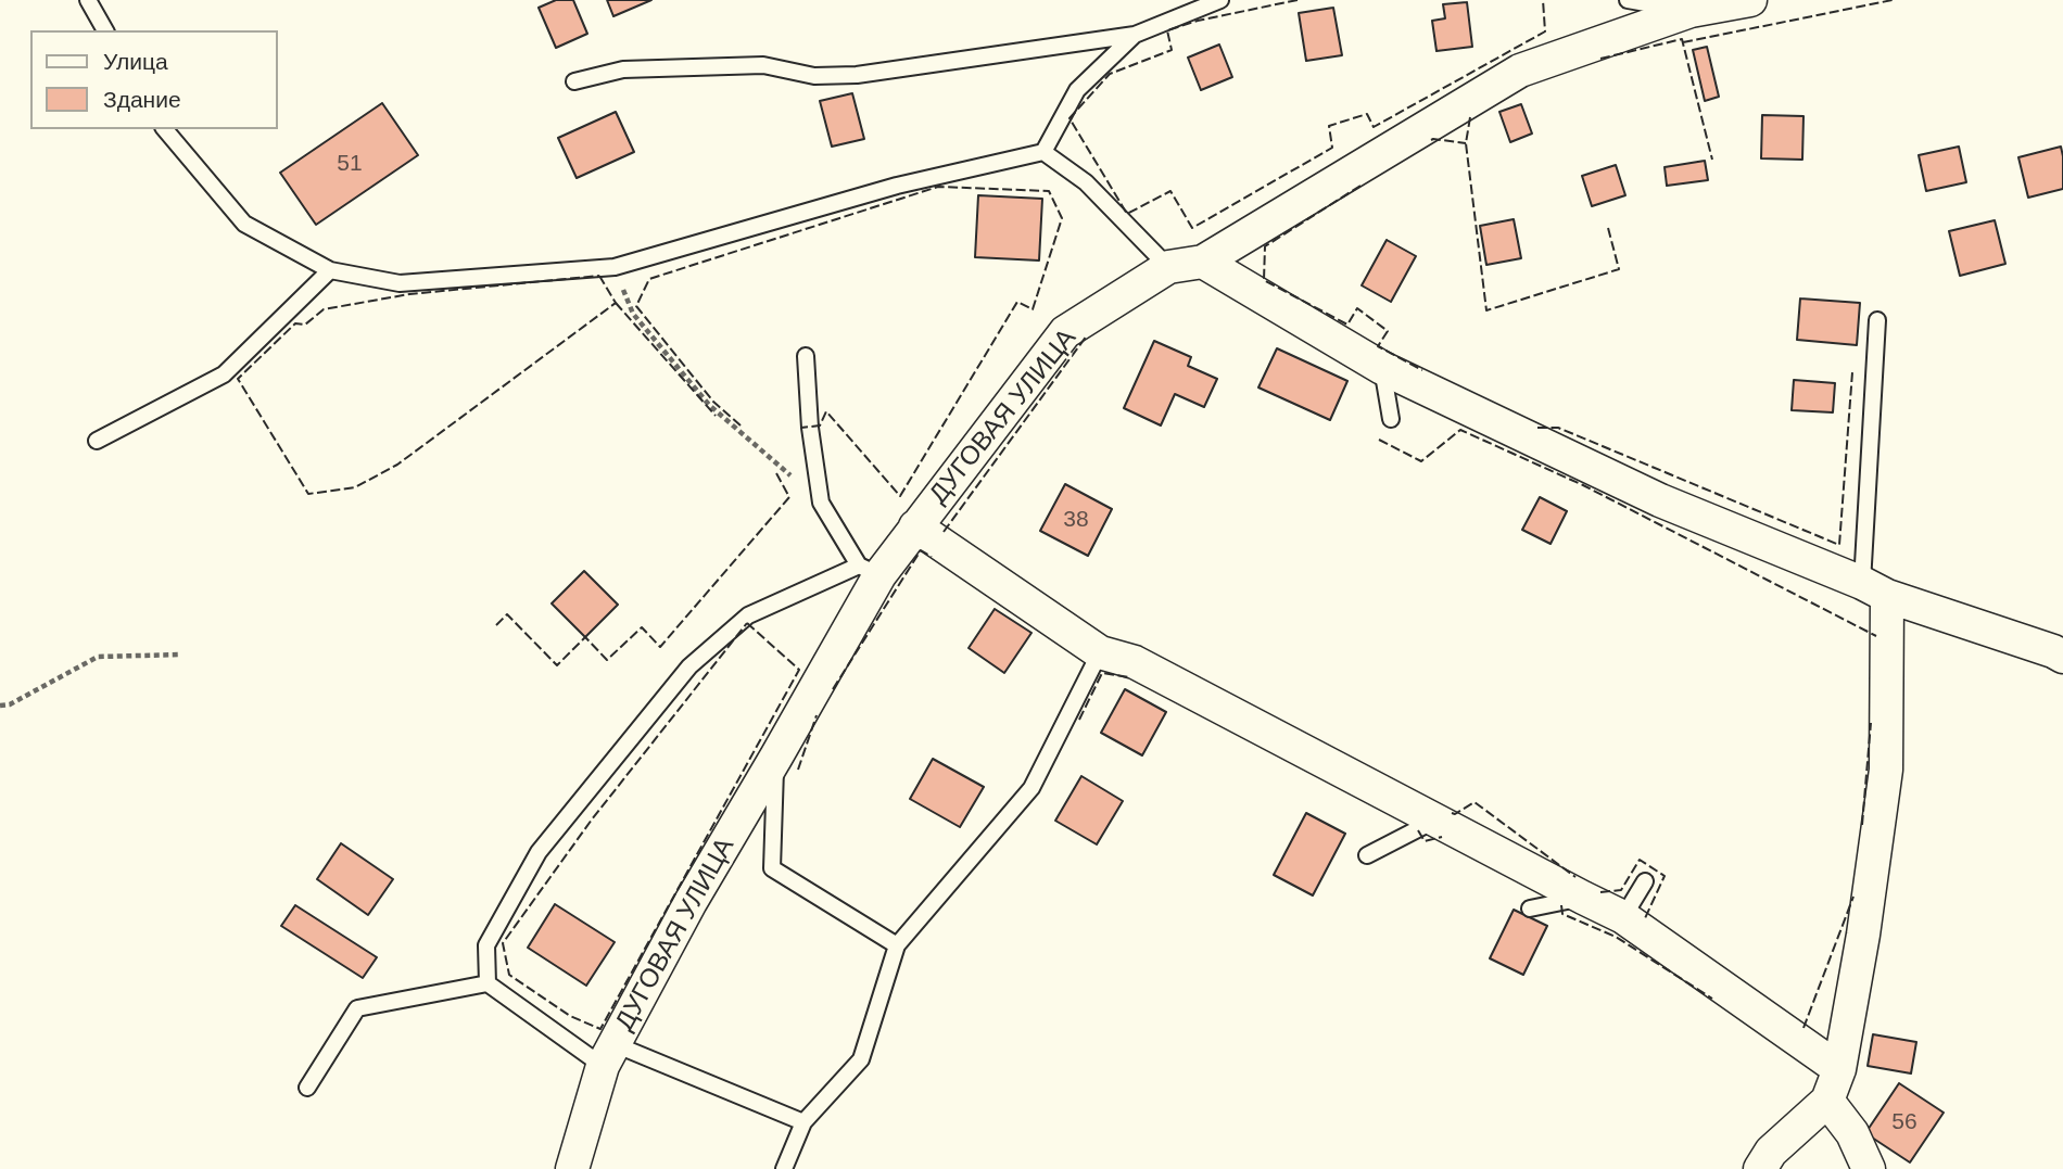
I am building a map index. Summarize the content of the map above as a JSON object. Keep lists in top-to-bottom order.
{
  "streets": {
    "street": ["ДУГОВАЯ УЛИЦА"]
  },
  "house_numbers": ["51", "38", "56"],
  "legend": ["Улица", "Здание"]
}
